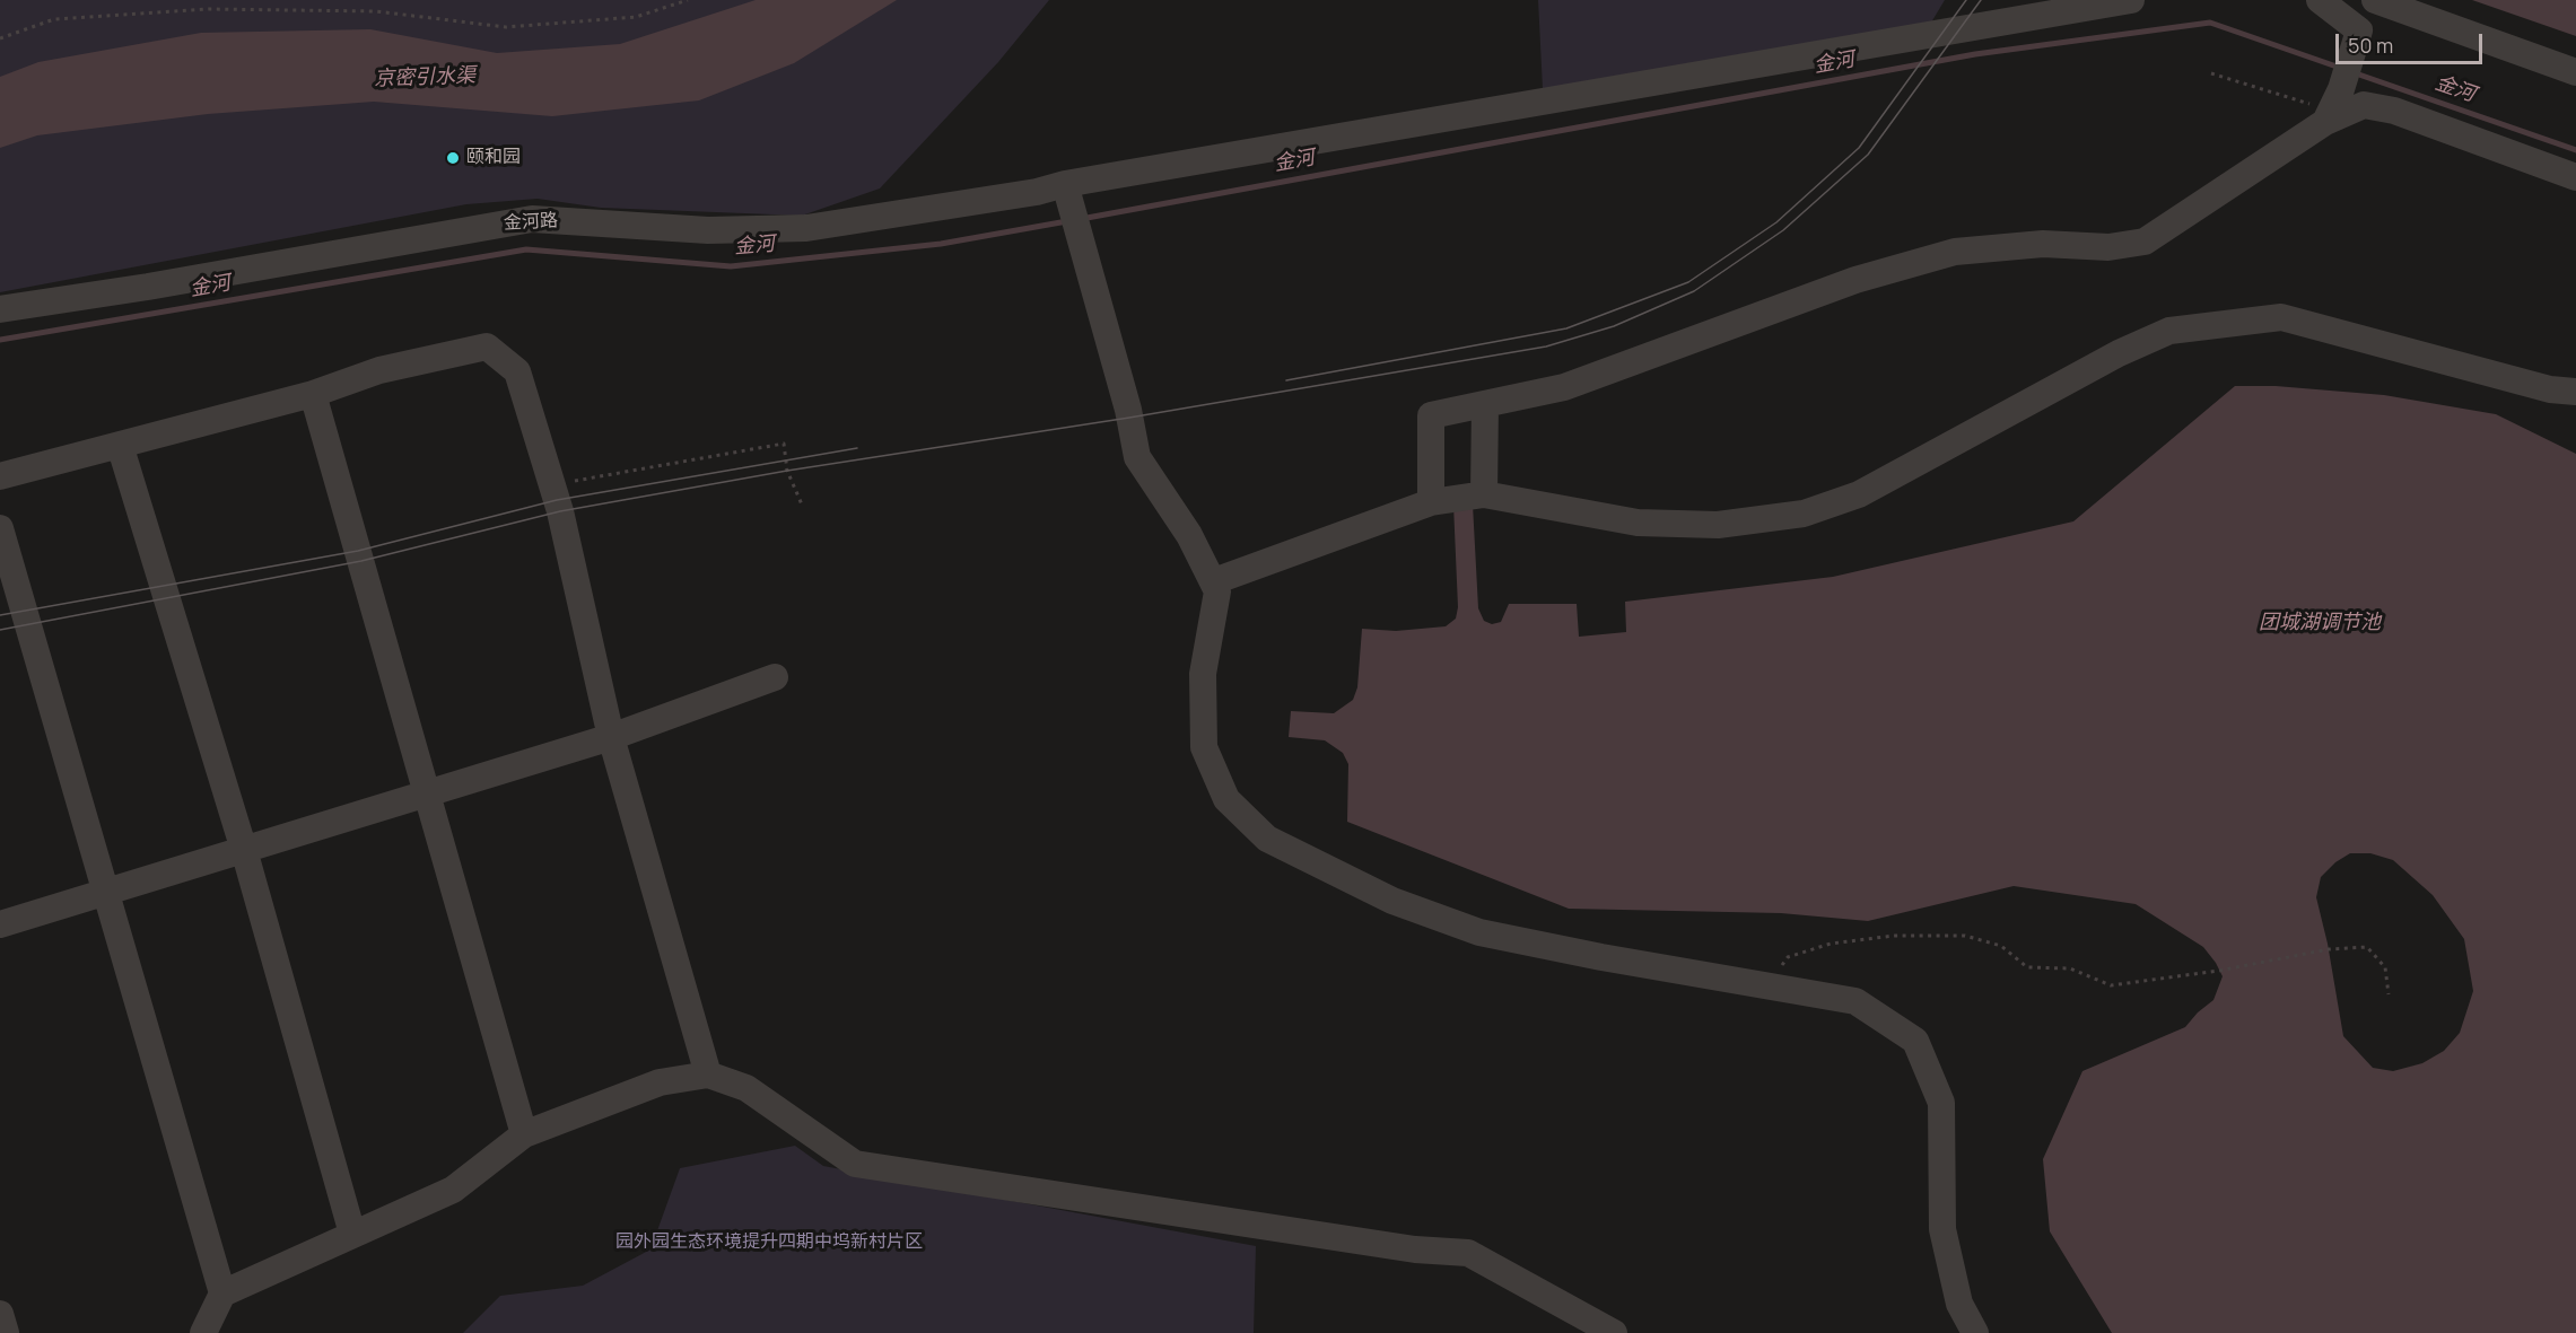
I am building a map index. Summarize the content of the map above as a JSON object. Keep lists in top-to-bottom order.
{
  "streets": {
    "street": ["金河路"]
  },
  "water": ["金河", "京密引水渠", "团城湖调节池"],
  "parks": ["园外园生态环境提升四期中坞新村片区"],
  "places": ["颐和园"],
  "scale_bar": "50 m"
}
